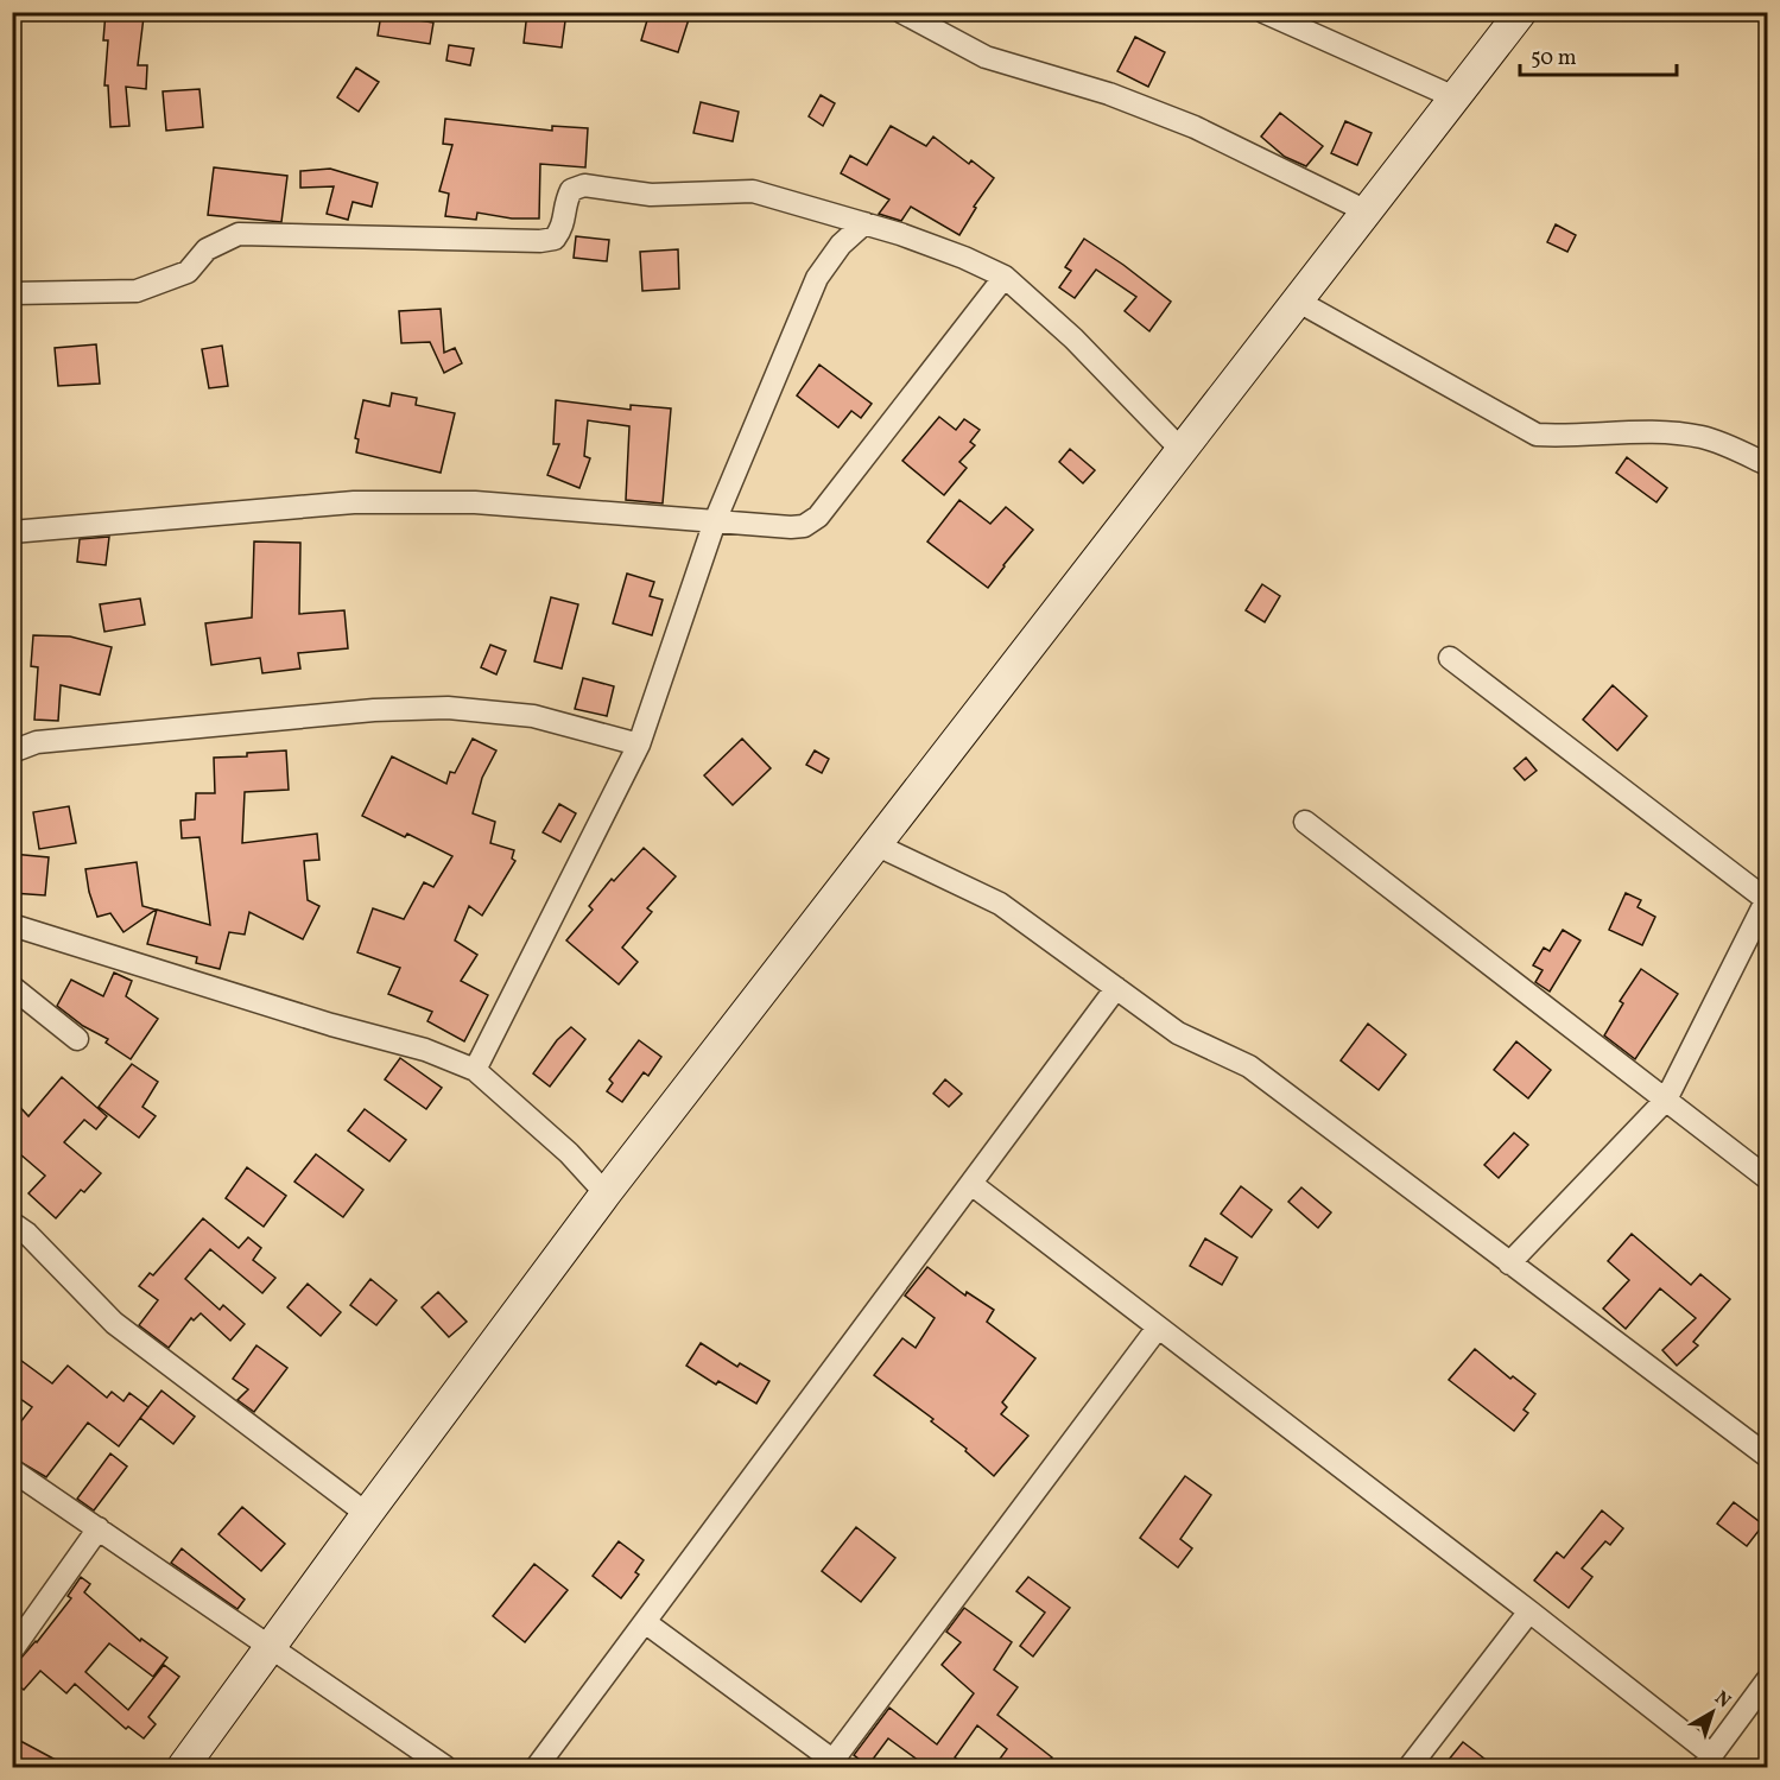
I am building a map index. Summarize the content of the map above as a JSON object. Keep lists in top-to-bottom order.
{
  "scale_bar": "50 m",
  "north": "top right"
}
